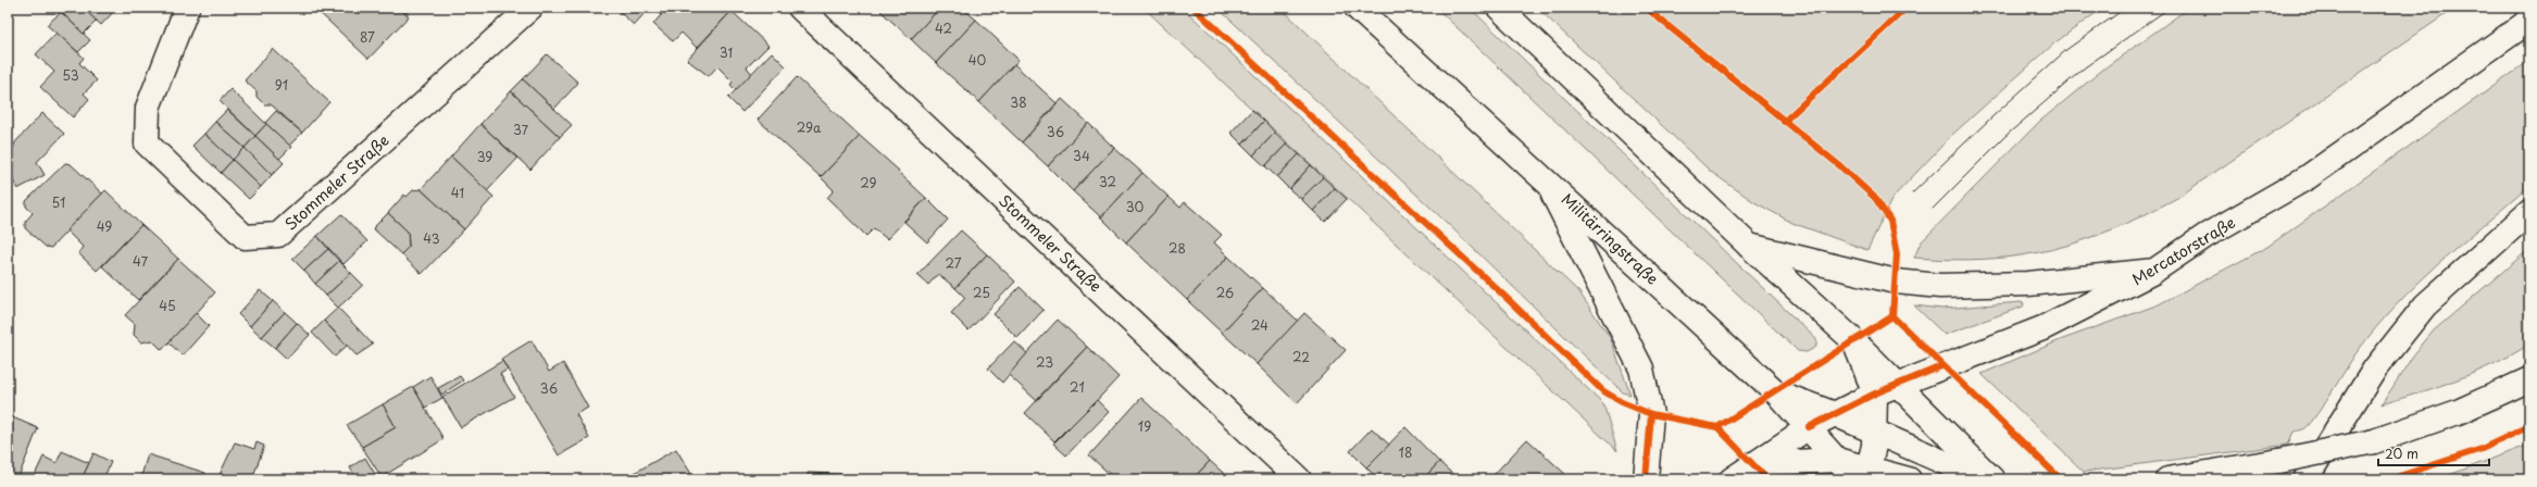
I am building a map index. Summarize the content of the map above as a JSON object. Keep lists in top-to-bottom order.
{
  "streets": {
    "main road": ["Stommeler Straße", "Militärringstraße", "Mercatorstraße"]
  },
  "crossings": [
    ["Militärringstraße", "Mercatorstraße"]
  ],
  "house_numbers": [
    "42",
    "87",
    "31",
    "40",
    "53",
    "91",
    "38",
    "29a",
    "37",
    "36",
    "34",
    "39",
    "32",
    "29",
    "41",
    "51",
    "30",
    "49",
    "43",
    "28",
    "47",
    "27",
    "25",
    "26",
    "45",
    "24",
    "22",
    "23",
    "21",
    "36",
    "19",
    "18"
  ],
  "scale_bar": "20 m"
}
